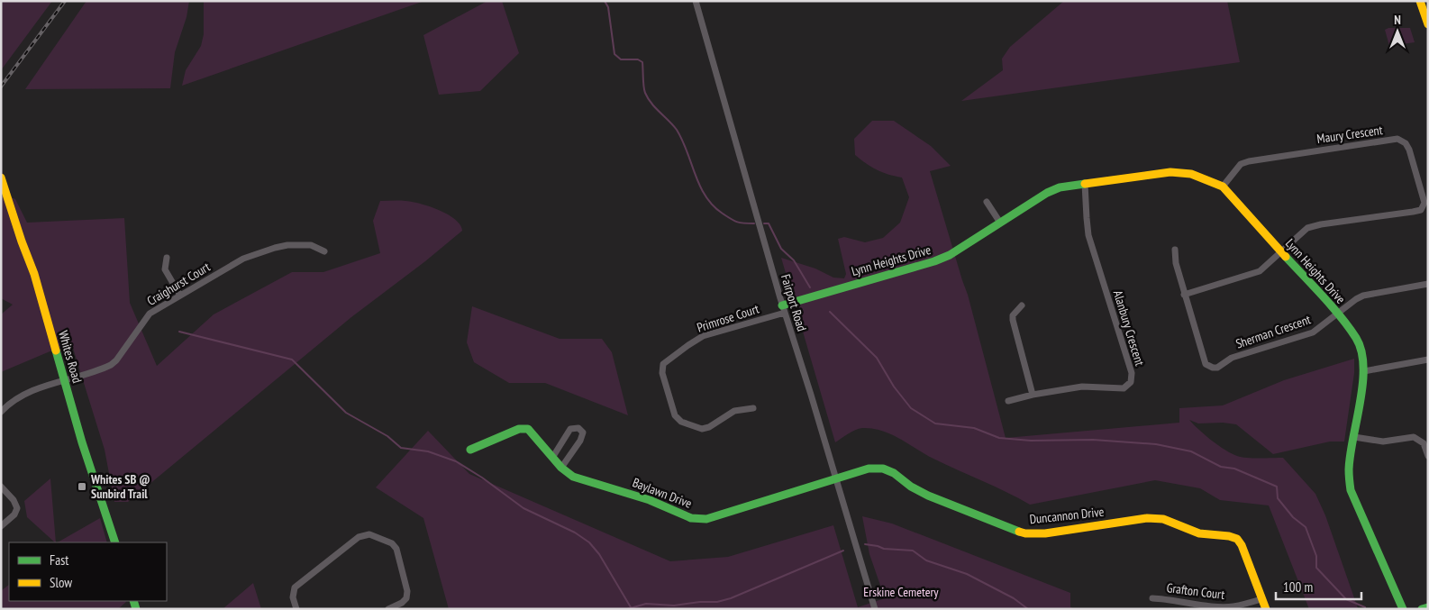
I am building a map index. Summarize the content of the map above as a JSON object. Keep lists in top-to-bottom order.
{
  "streets": {
    "street": [
      "Maury Crescent",
      "Lynn Heights Drive",
      "Craighurst Court",
      "Fairport Road",
      "Primrose Court",
      "Alanbury Crescent",
      "Sherman Crescent",
      "Whites Road",
      "Baylawn Drive",
      "Duncannon Drive",
      "Grafton Court"
    ]
  },
  "crossings": [
    ["Maury Crescent", "Lynn Heights Drive"],
    ["Lynn Heights Drive", "Fairport Road"],
    ["Lynn Heights Drive", "Primrose Court"],
    ["Lynn Heights Drive", "Alanbury Crescent"],
    ["Lynn Heights Drive", "Sherman Crescent"],
    ["Craighurst Court", "Whites Road"],
    ["Fairport Road", "Primrose Court"],
    ["Fairport Road", "Baylawn Drive"],
    ["Fairport Road", "Duncannon Drive"],
    ["Baylawn Drive", "Duncannon Drive"],
    ["Duncannon Drive", "Grafton Court"]
  ],
  "parks": ["Erskine Cemetery"],
  "places": {
    "transit": ["Whites SB @ Sunbird Trail"]
  },
  "legend": ["Fast", "Slow"],
  "scale_bar": "100 m",
  "north": "top"
}
